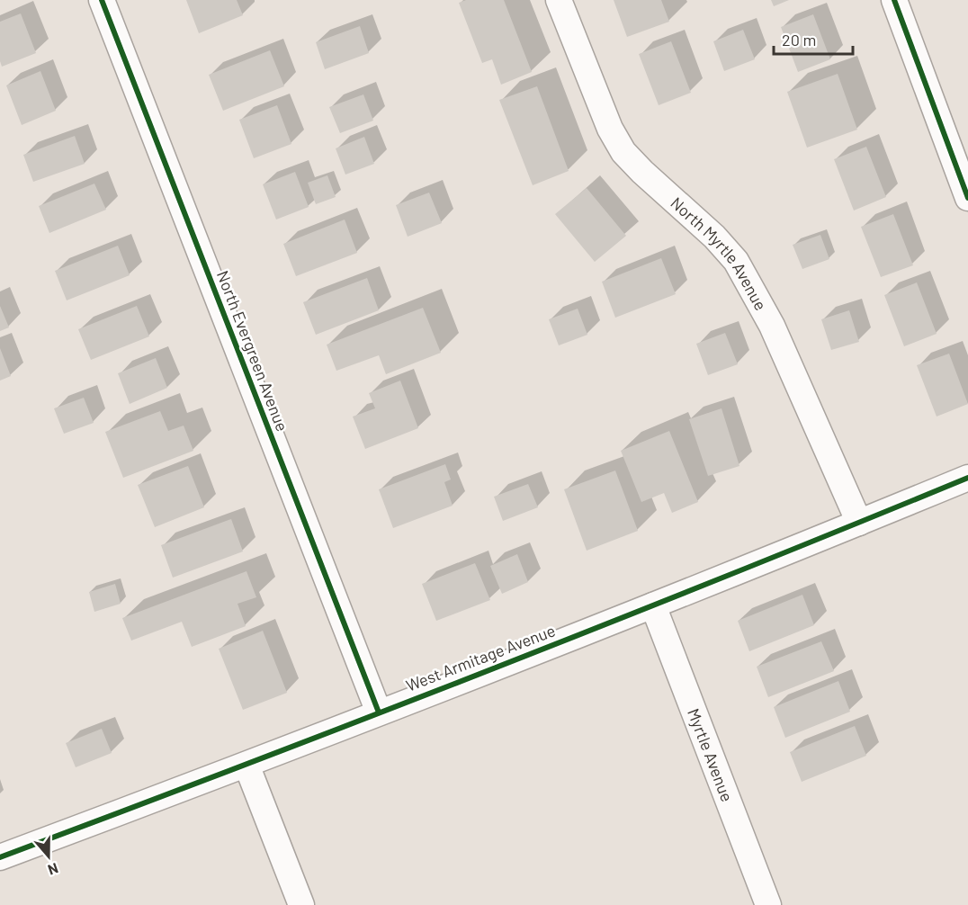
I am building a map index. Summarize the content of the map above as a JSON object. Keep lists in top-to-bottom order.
{
  "streets": {
    "street": [
      "North Myrtle Avenue",
      "North Evergreen Avenue",
      "West Armitage Avenue",
      "Myrtle Avenue"
    ]
  },
  "crossings": [
    ["North Myrtle Avenue", "West Armitage Avenue"],
    ["North Evergreen Avenue", "West Armitage Avenue"],
    ["West Armitage Avenue", "Myrtle Avenue"]
  ],
  "scale_bar": "20 m",
  "north": "bottom"
}
